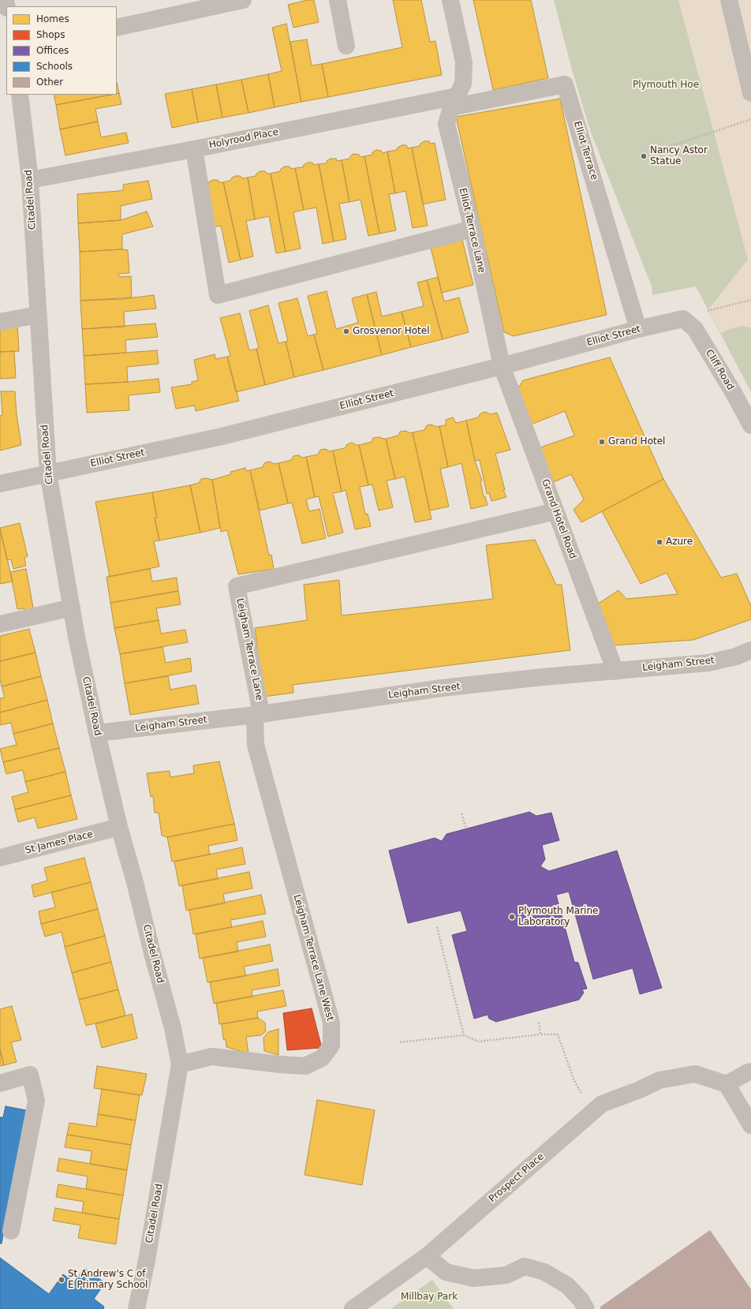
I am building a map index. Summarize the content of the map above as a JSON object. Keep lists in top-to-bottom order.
{
  "streets": {
    "street": [
      "Holyrood Place",
      "Elliot Terrace",
      "Citadel Road",
      "Elliot Terrace Lane",
      "Elliot Street",
      "Cliff Road",
      "Grand Hotel Road",
      "Leigham Terrace Lane",
      "Leigham Street",
      "St James Place",
      "Leigham Terrace Lane West",
      "Prospect Place"
    ]
  },
  "crossings": [
    ["Holyrood Place", "Elliot Terrace"],
    ["Holyrood Place", "Citadel Road"],
    ["Holyrood Place", "Elliot Terrace Lane"],
    ["Elliot Terrace", "Elliot Terrace Lane"],
    ["Elliot Terrace", "Elliot Street"],
    ["Citadel Road", "Elliot Street"],
    ["Citadel Road", "Leigham Street"],
    ["Citadel Road", "St James Place"],
    ["Citadel Road", "Leigham Terrace Lane West"],
    ["Elliot Terrace Lane", "Elliot Street"],
    ["Elliot Terrace Lane", "Grand Hotel Road"],
    ["Elliot Street", "Cliff Road"],
    ["Elliot Street", "Grand Hotel Road"],
    ["Grand Hotel Road", "Leigham Terrace Lane"],
    ["Grand Hotel Road", "Leigham Street"],
    ["Leigham Terrace Lane", "Leigham Street"],
    ["Leigham Terrace Lane", "Leigham Terrace Lane West"],
    ["Leigham Street", "Leigham Terrace Lane West"]
  ],
  "parks": ["Plymouth Hoe", "Millbay Park"],
  "places": [
    "Nancy Astor Statue",
    "Grosvenor Hotel",
    "Grand Hotel",
    "Azure",
    "Plymouth Marine Laboratory",
    "St Andrew's C of E Primary School"
  ],
  "legend": [
    "Homes",
    "Shops",
    "Offices",
    "Schools",
    "Other"
  ]
}
